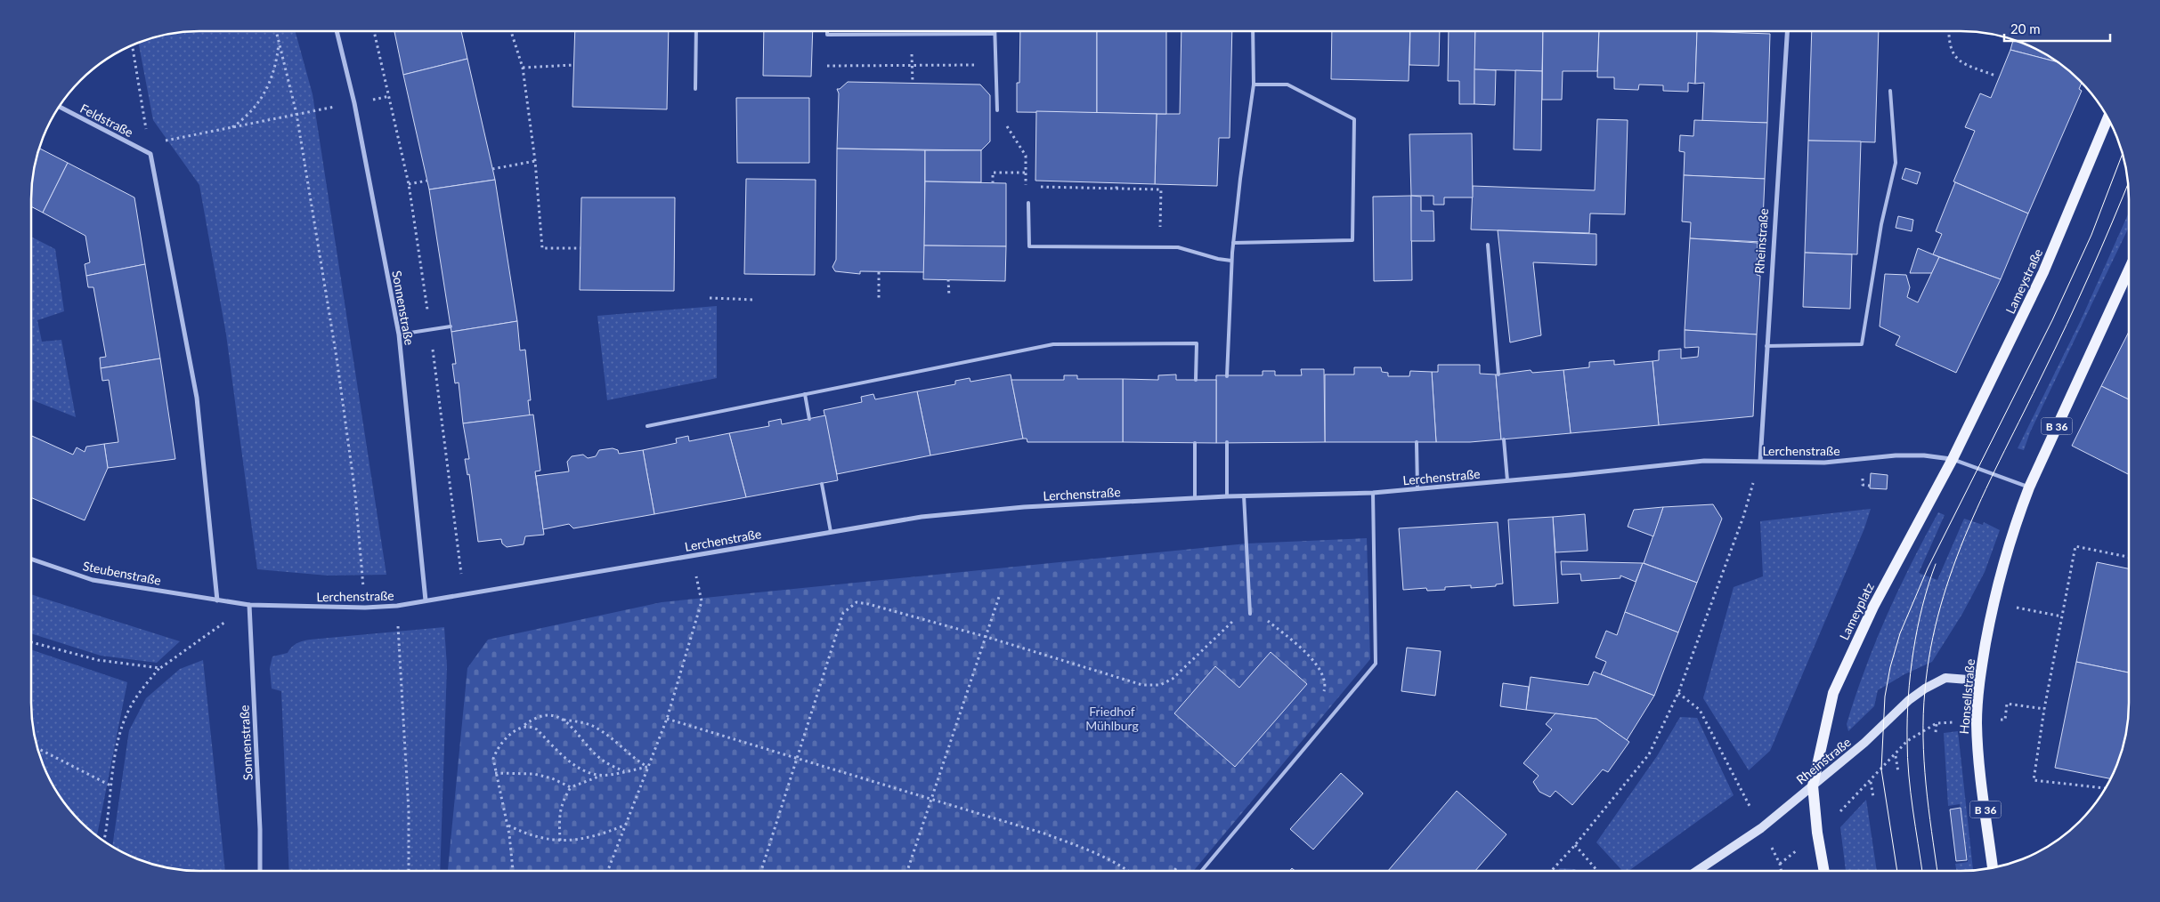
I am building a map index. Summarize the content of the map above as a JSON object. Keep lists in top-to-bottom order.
{
  "streets": {
    "main road": [
      "Lameystraße",
      "B 36",
      "Lameyplatz",
      "Honsellstraße"
    ],
    "street": [
      "Feldstraße",
      "Rheinstraße",
      "Sonnenstraße",
      "Lerchenstraße",
      "Steubenstraße"
    ]
  },
  "crossings": [
    ["Rheinstraße", "Lerchenstraße"],
    ["Rheinstraße", "Lameyplatz"],
    ["Rheinstraße", "Honsellstraße"],
    ["Lameystraße", "Lerchenstraße"],
    ["Lameystraße", "Lameyplatz"],
    ["Sonnenstraße", "Lerchenstraße"],
    ["B 36", "Honsellstraße"],
    ["Lerchenstraße", "Steubenstraße"],
    ["Lerchenstraße", "Lameyplatz"]
  ],
  "parks": ["Friedhof Mühlburg"],
  "scale_bar": "20 m"
}
